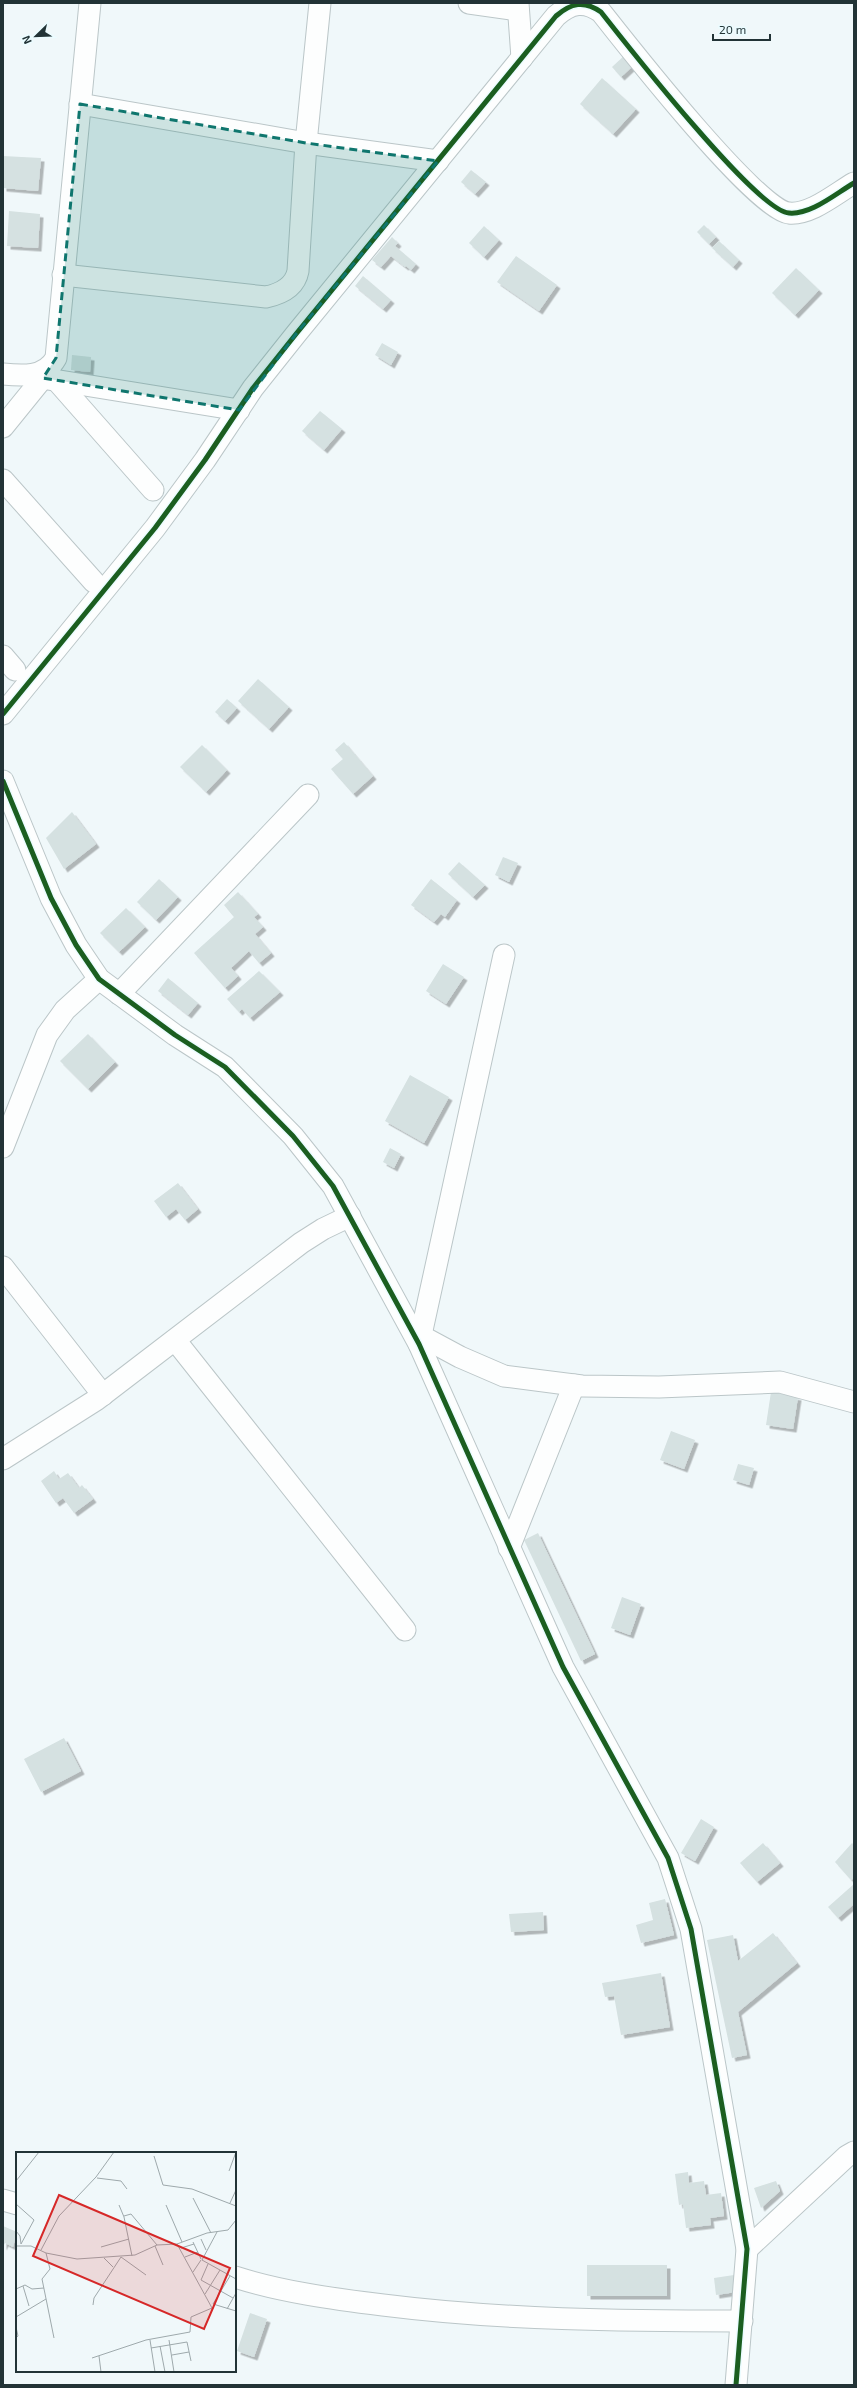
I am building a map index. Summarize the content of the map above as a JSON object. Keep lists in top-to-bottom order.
{
  "scale_bar": "20 m",
  "north": "bottom left"
}
